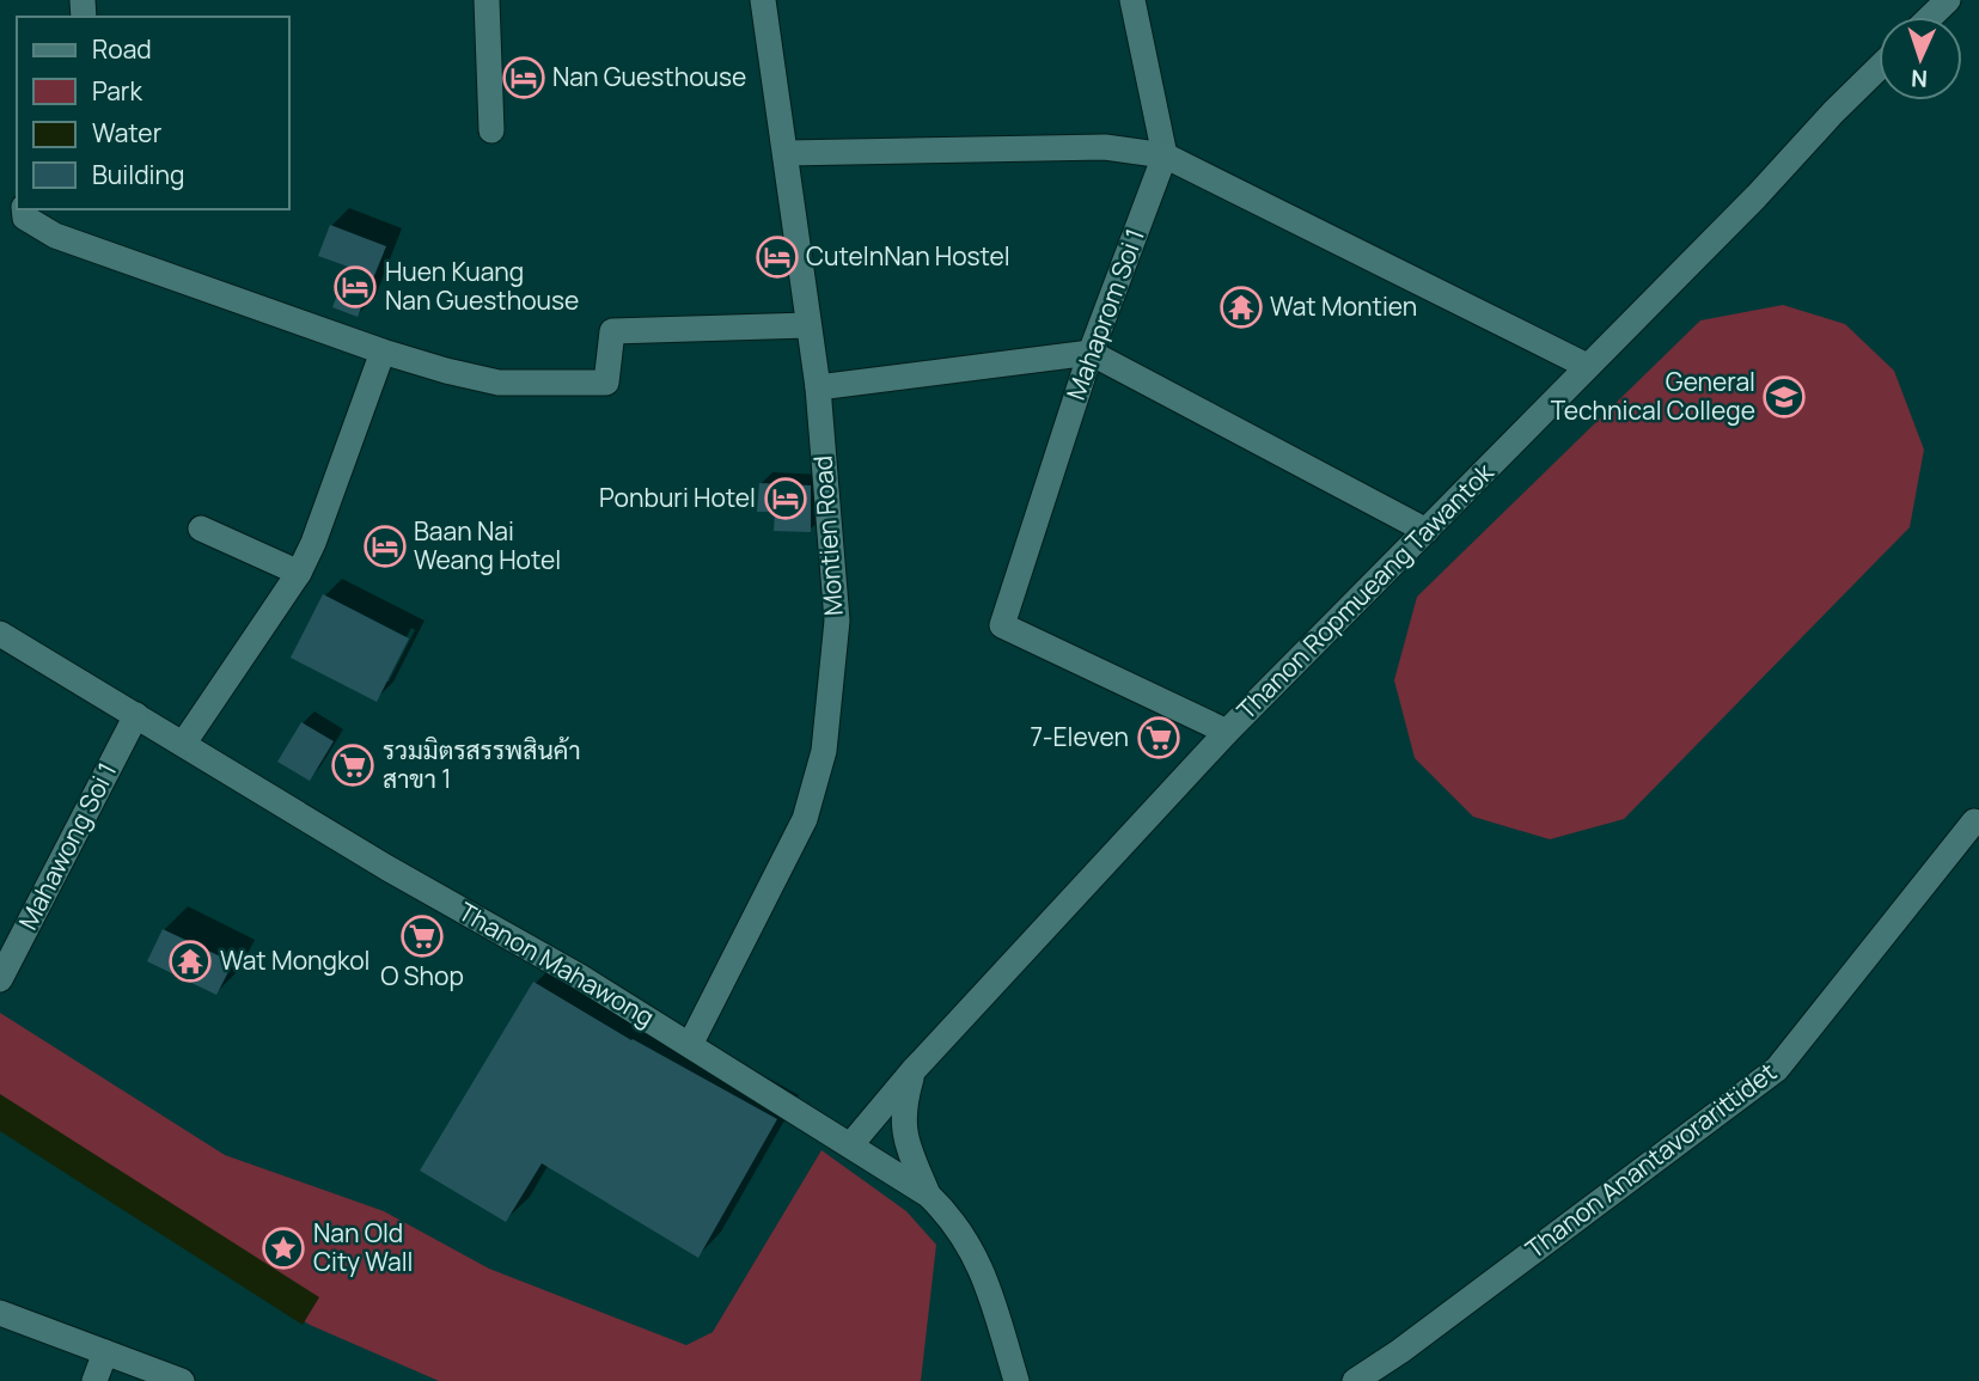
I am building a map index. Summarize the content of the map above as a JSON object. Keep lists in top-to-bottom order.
{
  "streets": {
    "street": [
      "Mahaprom Soi 1",
      "Montien Road",
      "Thanon Ropmueang Tawantok",
      "Mahawong Soi 1",
      "Thanon Mahawong",
      "Thanon Anantavorarittidet"
    ]
  },
  "crossings": [
    ["Mahaprom Soi 1", "Thanon Ropmueang Tawantok"],
    ["Montien Road", "Thanon Mahawong"],
    ["Thanon Ropmueang Tawantok", "Thanon Mahawong"],
    ["Mahawong Soi 1", "Thanon Mahawong"]
  ],
  "places": {
    "hotel": [
      "Nan Guesthouse",
      "CuteInNan Hostel",
      "Huen Kuang Nan Guesthouse",
      "Ponburi Hotel",
      "Baan Nai Weang Hotel"
    ],
    "temple": ["Wat Montien", "Wat Mongkol"],
    "school or university": ["General Technical College"],
    "supermarket": ["7-Eleven", "รวมมิตรสรรพสินค้า สาขา 1", "O Shop"],
    "place": ["Nan Old City Wall"]
  },
  "legend": [
    "Road",
    "Park",
    "Water",
    "Building"
  ],
  "north": "bottom"
}
